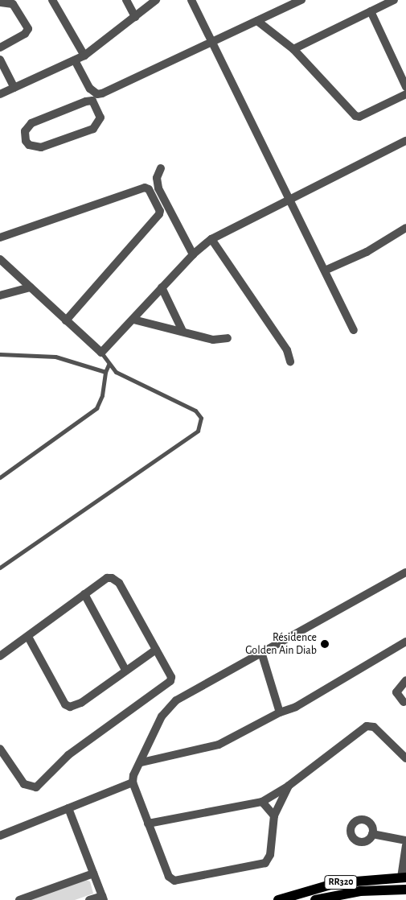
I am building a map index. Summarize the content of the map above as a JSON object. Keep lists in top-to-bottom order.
{
  "streets": {
    "main road": ["RR320"]
  },
  "places": ["Résidence Golden Ain Diab"]
}
